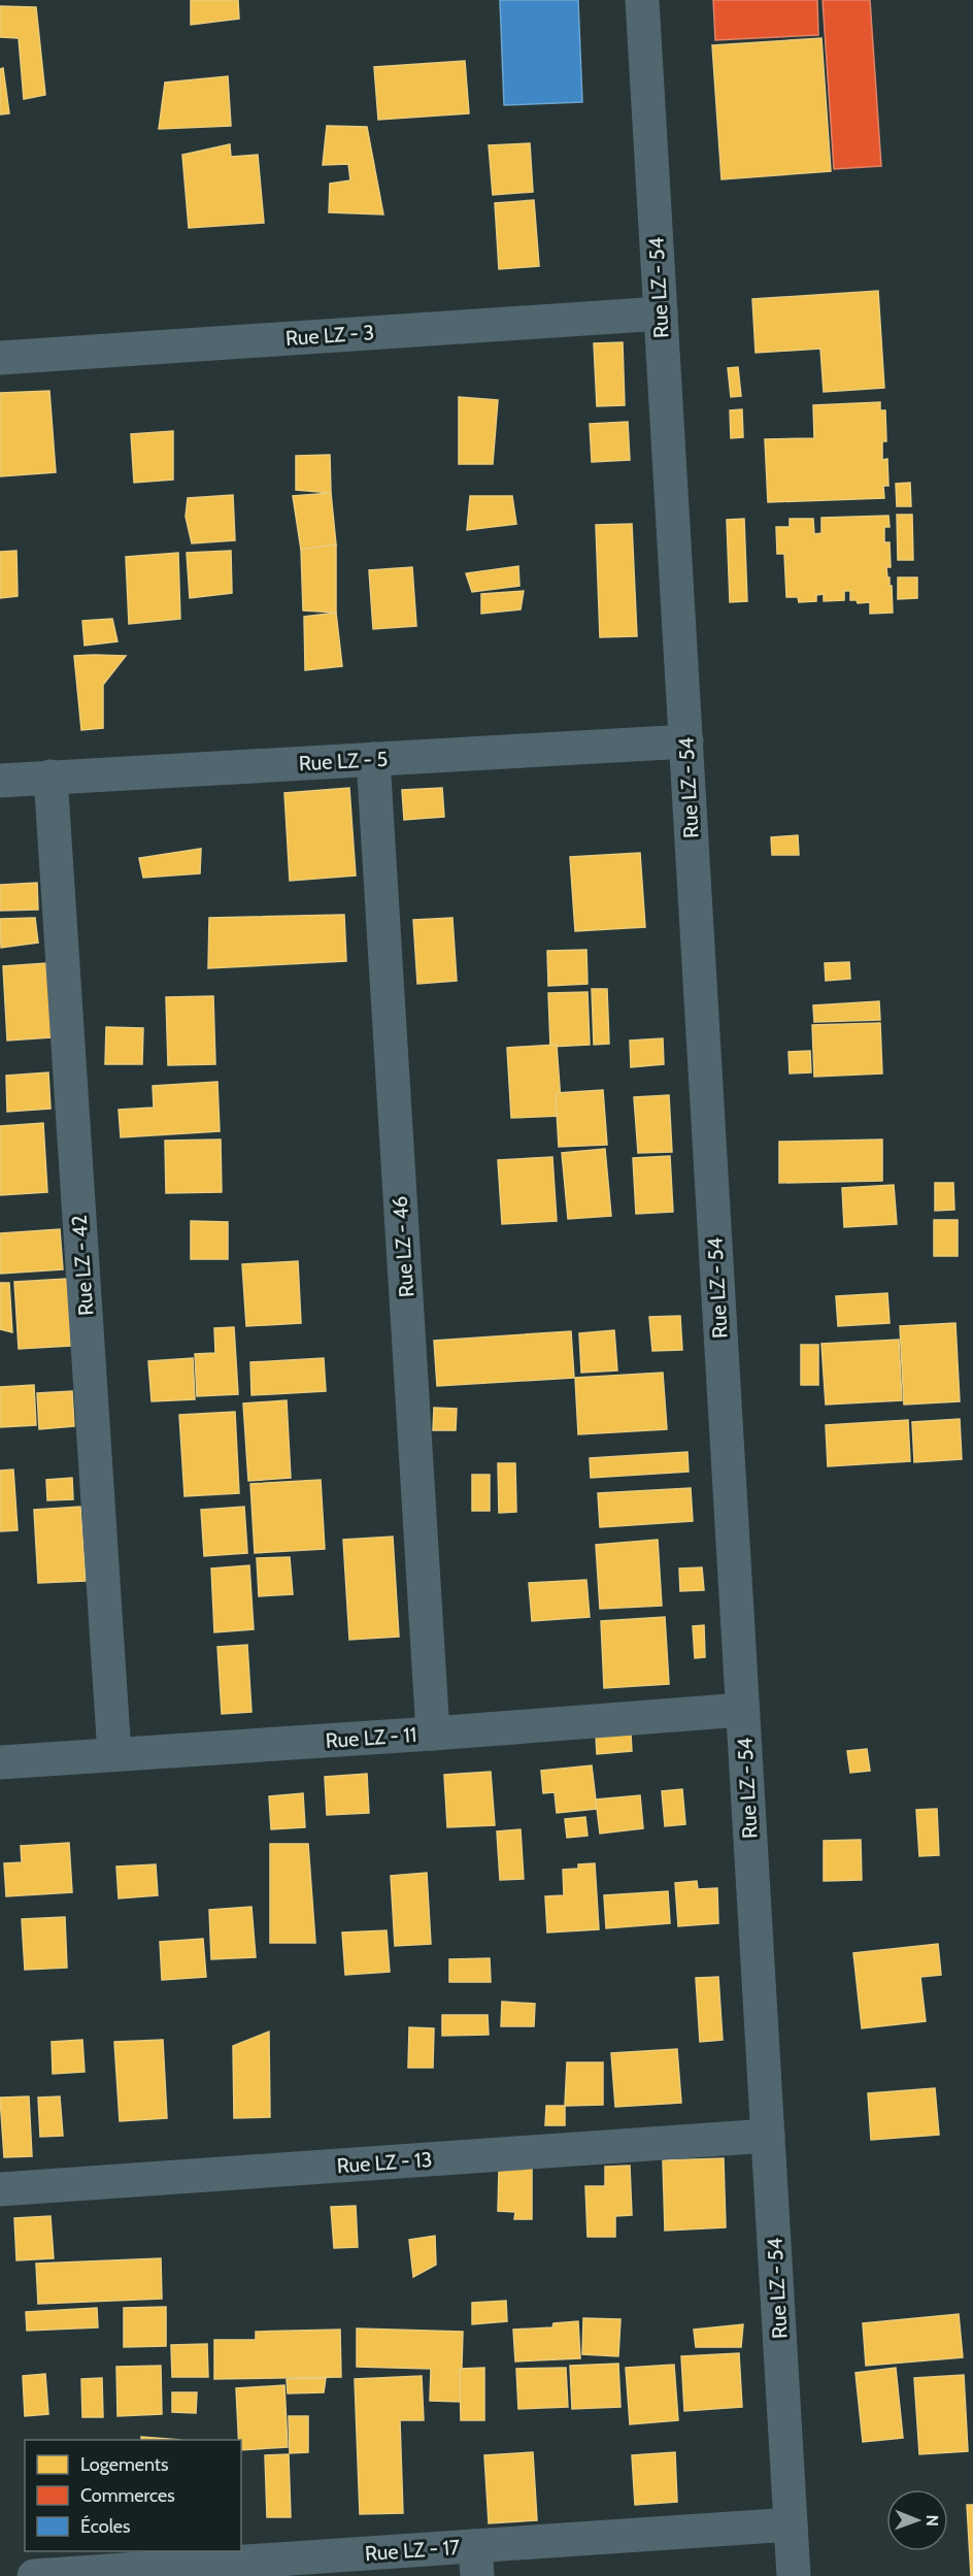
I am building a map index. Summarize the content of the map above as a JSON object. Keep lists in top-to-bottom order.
{
  "streets": {
    "street": [
      "Rue LZ - 54",
      "Rue LZ - 3",
      "Rue LZ - 5",
      "Rue LZ - 46",
      "Rue LZ - 42",
      "Rue LZ - 11",
      "Rue LZ - 13",
      "Rue LZ - 17"
    ]
  },
  "crossings": [
    ["Rue LZ - 54", "Rue LZ - 3"],
    ["Rue LZ - 54", "Rue LZ - 5"],
    ["Rue LZ - 54", "Rue LZ - 11"],
    ["Rue LZ - 54", "Rue LZ - 13"],
    ["Rue LZ - 54", "Rue LZ - 17"],
    ["Rue LZ - 5", "Rue LZ - 46"],
    ["Rue LZ - 5", "Rue LZ - 42"],
    ["Rue LZ - 46", "Rue LZ - 11"],
    ["Rue LZ - 42", "Rue LZ - 11"]
  ],
  "legend": ["Logements", "Commerces", "Écoles"],
  "north": "right"
}
